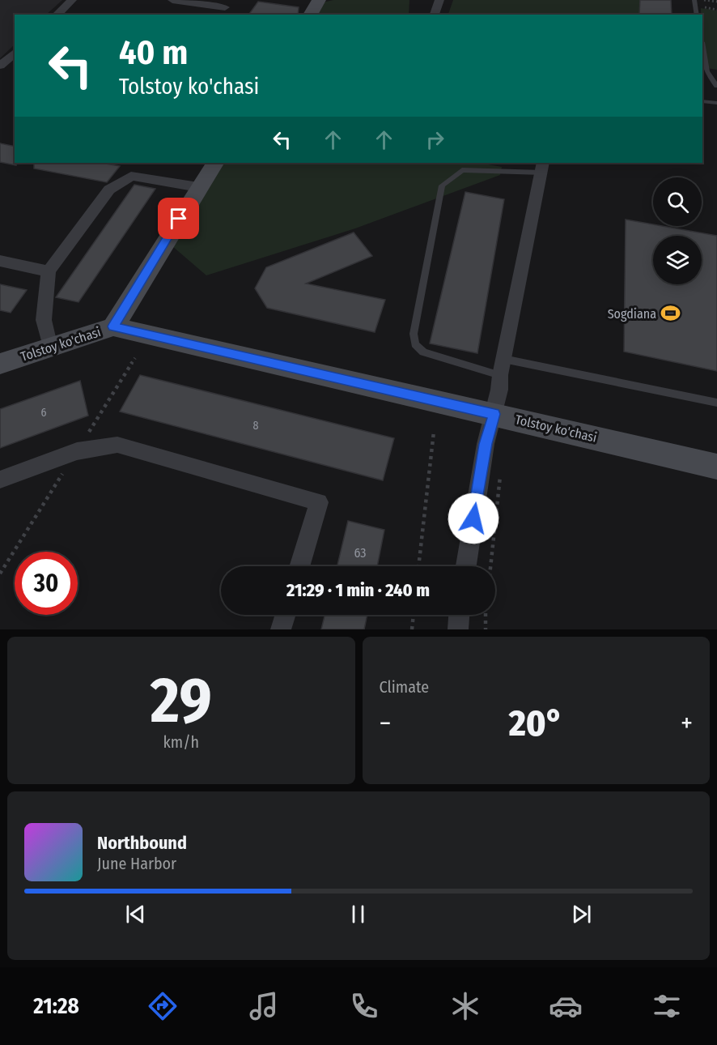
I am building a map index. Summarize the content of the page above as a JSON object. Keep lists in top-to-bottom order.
{
  "streets": {
    "street": ["Tolstoy ko'chasi"]
  },
  "places": {
    "sports": ["Sogdiana"]
  },
  "house_numbers": ["6", "8", "63"],
  "page": {
    "turn": ["40 m", "Tolstoy ko'chasi"],
    "limit": "30",
    "trip": "21:29 · 1 min · 240 m",
    "tile": [
      ["29", "km/h"],
      "Climate"
    ],
    "heat": ["−", "20°", "+"],
    "song": ["Northbound", "June Harbor"],
    "tabs": "21:28"
  }
}
